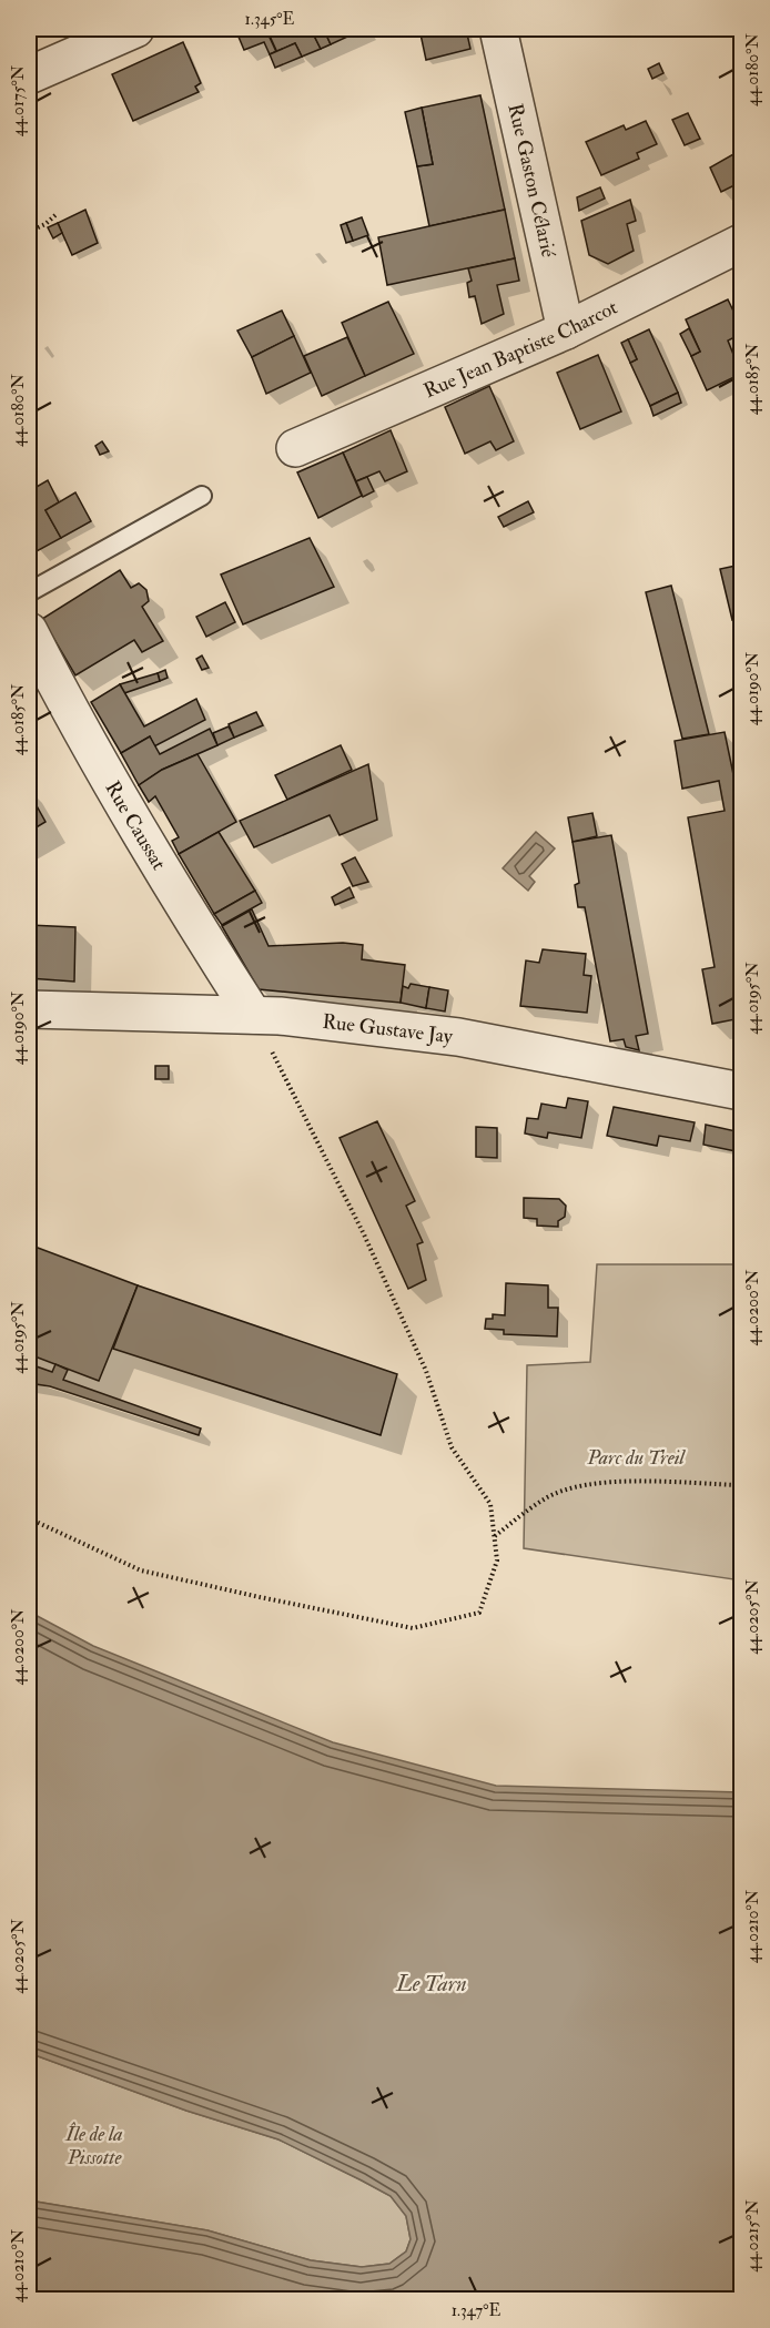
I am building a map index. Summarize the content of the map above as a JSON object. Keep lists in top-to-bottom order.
{
  "streets": {
    "street": [
      "Rue Gaston Célarié",
      "Rue Jean Baptiste Charcot",
      "Rue Caussat",
      "Rue Gustave Jay"
    ]
  },
  "crossings": [
    ["Rue Gaston Célarié", "Rue Jean Baptiste Charcot"],
    ["Rue Caussat", "Rue Gustave Jay"]
  ],
  "water": ["Le Tarn"],
  "parks": ["Parc du Treil", "Île de la Pissotte"],
  "coordinates": [
    "1.345°E",
    "44.0180°N",
    "44.0175°N",
    "44.0185°N",
    "44.0190°N",
    "44.0195°N",
    "44.0200°N",
    "44.0205°N",
    "44.0210°N",
    "44.0215°N",
    "1.347°E"
  ]
}
